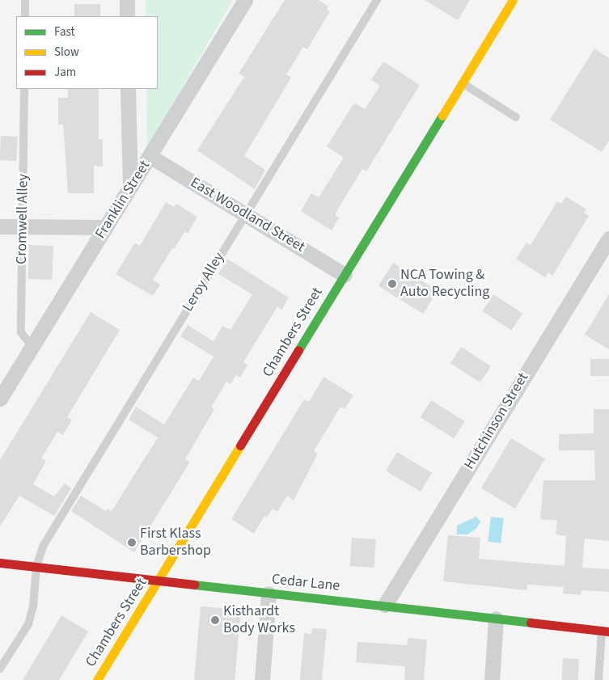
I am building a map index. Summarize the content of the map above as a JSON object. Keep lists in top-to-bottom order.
{
  "streets": {
    "street": [
      "Franklin Street",
      "East Woodland Street",
      "Chambers Street",
      "Hutchinson Street",
      "Cedar Lane"
    ],
    "lane": ["Cromwell Alley", "Leroy Alley"]
  },
  "crossings": [
    ["Franklin Street", "East Woodland Street"],
    ["Franklin Street", "Cromwell Alley"],
    ["East Woodland Street", "Leroy Alley"],
    ["East Woodland Street", "Chambers Street"],
    ["Leroy Alley", "Cedar Lane"],
    ["Chambers Street", "Cedar Lane"],
    ["Hutchinson Street", "Cedar Lane"]
  ],
  "places": ["NCA Towing & Auto Recycling", "First Klass Barbershop", "Kisthardt Body Works"],
  "legend": ["Fast", "Slow", "Jam"]
}
